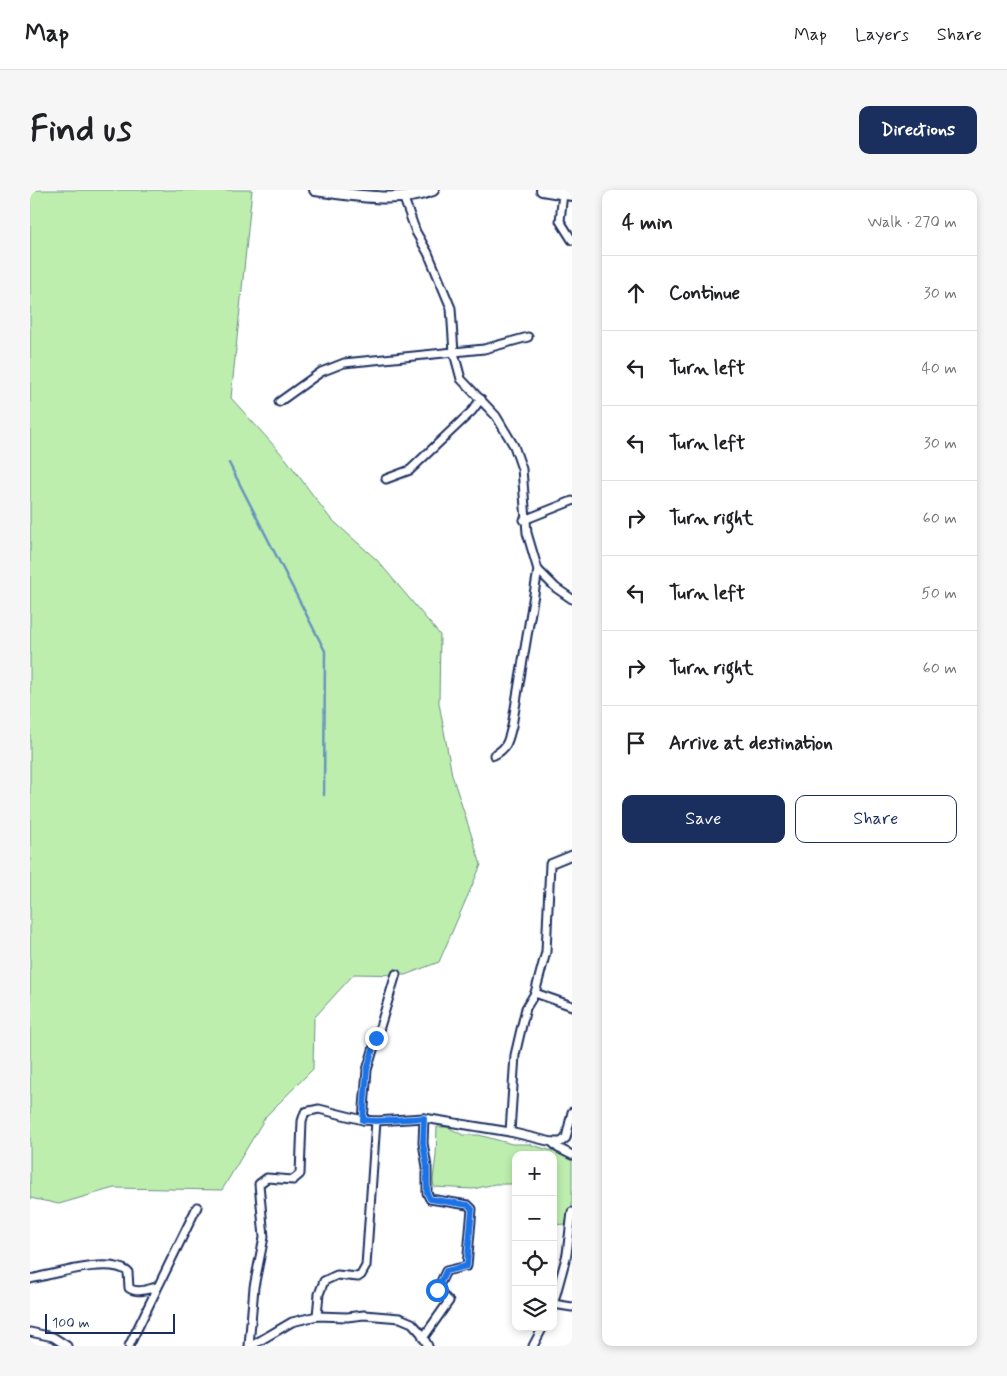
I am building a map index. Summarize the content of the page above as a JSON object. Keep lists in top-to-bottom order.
{
  "scale_bar": "100 m",
  "page": {
    "header": "Map",
    "nav": ["Map", "Layers", "Share"],
    "buttons": [
      "Directions",
      ["Save", "Share"]
    ],
    "title": "Find us",
    "heading": ["4 min", "Walk · 270 m"],
    "list": [
      ["Continue", "30 m"],
      ["Turn left", "40 m"],
      ["Turn left", "30 m"],
      ["Turn right", "60 m"],
      ["Turn left", "50 m"],
      ["Turn right", "60 m"],
      "Arrive at destination"
    ],
    "map_buttons": ["+", "−"],
    "scale": "100 m"
  }
}
